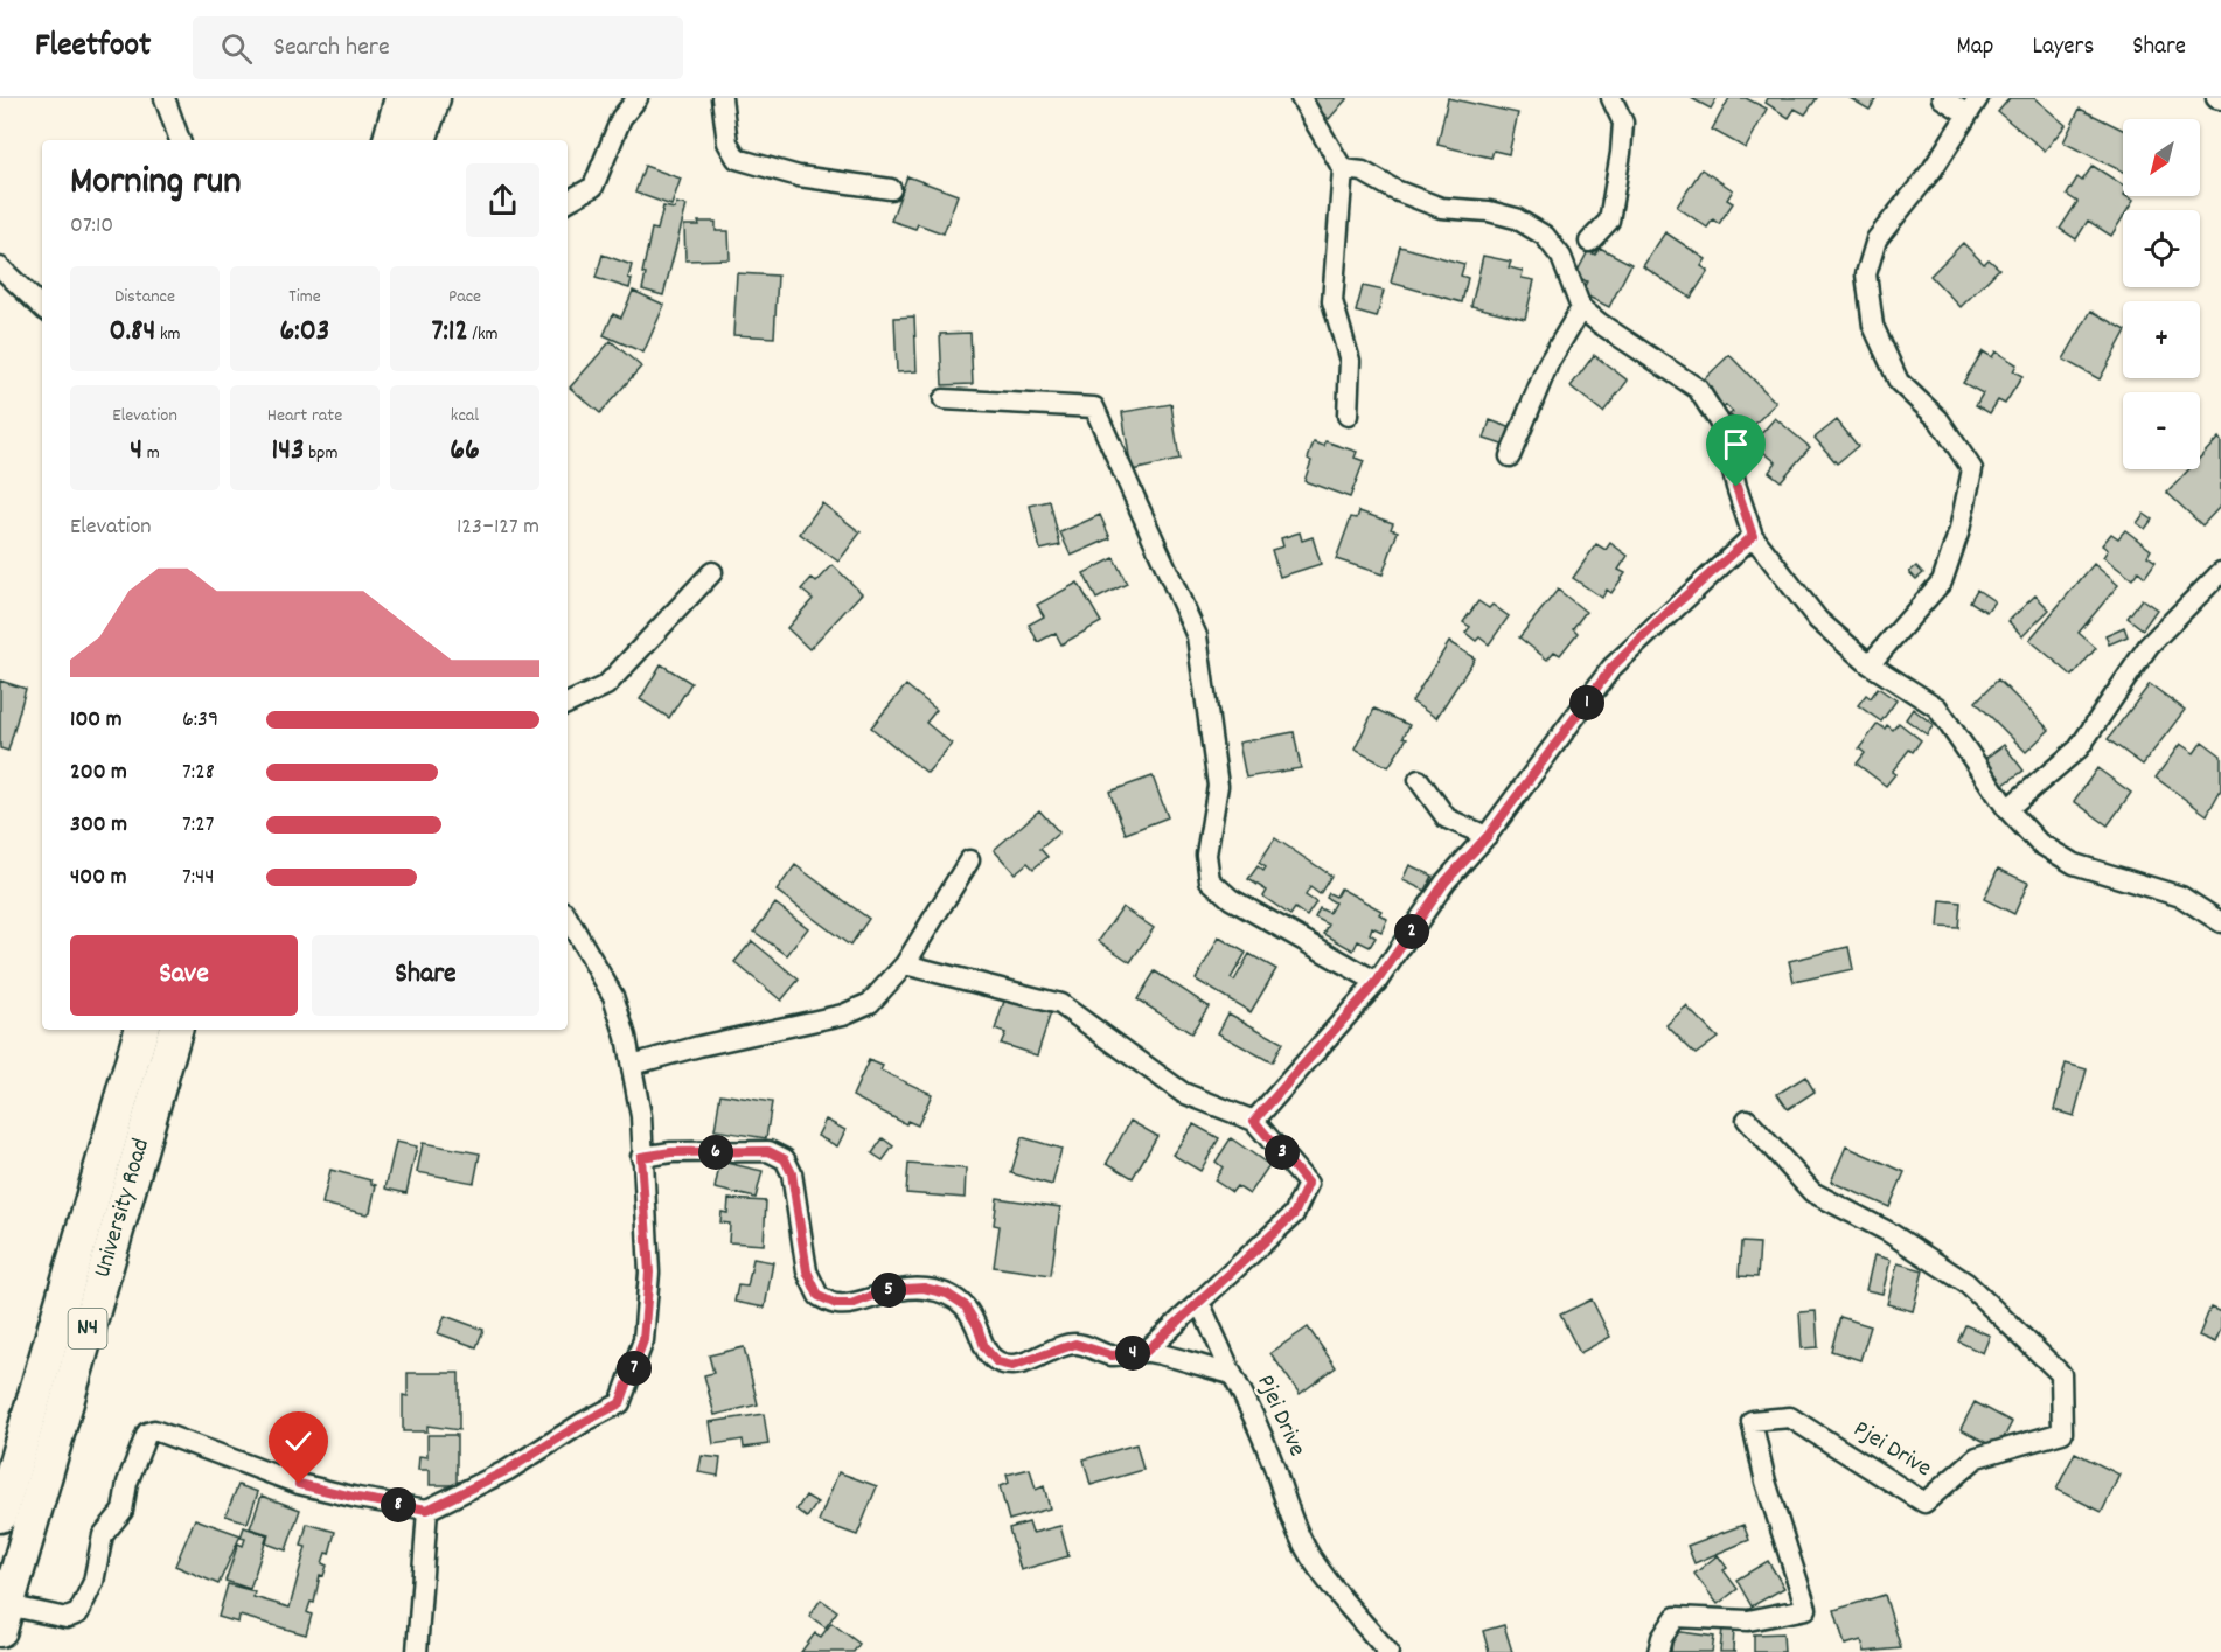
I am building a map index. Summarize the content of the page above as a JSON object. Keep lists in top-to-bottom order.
{
  "streets": {
    "highway": ["University Road", "N4"],
    "street": ["Pjei Drive"]
  },
  "north": "bottom left",
  "page": {
    "header": "Fleetfoot",
    "search": "Search here",
    "nav": ["Map", "Layers", "Share"],
    "map_buttons": ["+", "−"],
    "heading": ["Morning run", "07:10"],
    "stats": [
      ["Distance", "0.84 km"],
      ["Time", "6:03"],
      ["Pace", "7:12 /km"],
      ["Elevation", "4 m"],
      ["Heart rate", "143 bpm"],
      ["kcal", "66"]
    ],
    "chart": ["Elevation", "123–127 m"],
    "pins": [
      "1",
      "2",
      "3",
      "6",
      "5",
      "4",
      "7",
      "8"
    ],
    "list": [
      {
        "name": "100 m",
        "note": "6:39"
      },
      {
        "name": "200 m",
        "note": "7:28"
      },
      {
        "name": "300 m",
        "note": "7:27"
      },
      {
        "name": "400 m",
        "note": "7:44"
      }
    ],
    "buttons": ["Save", "Share"]
  }
}
